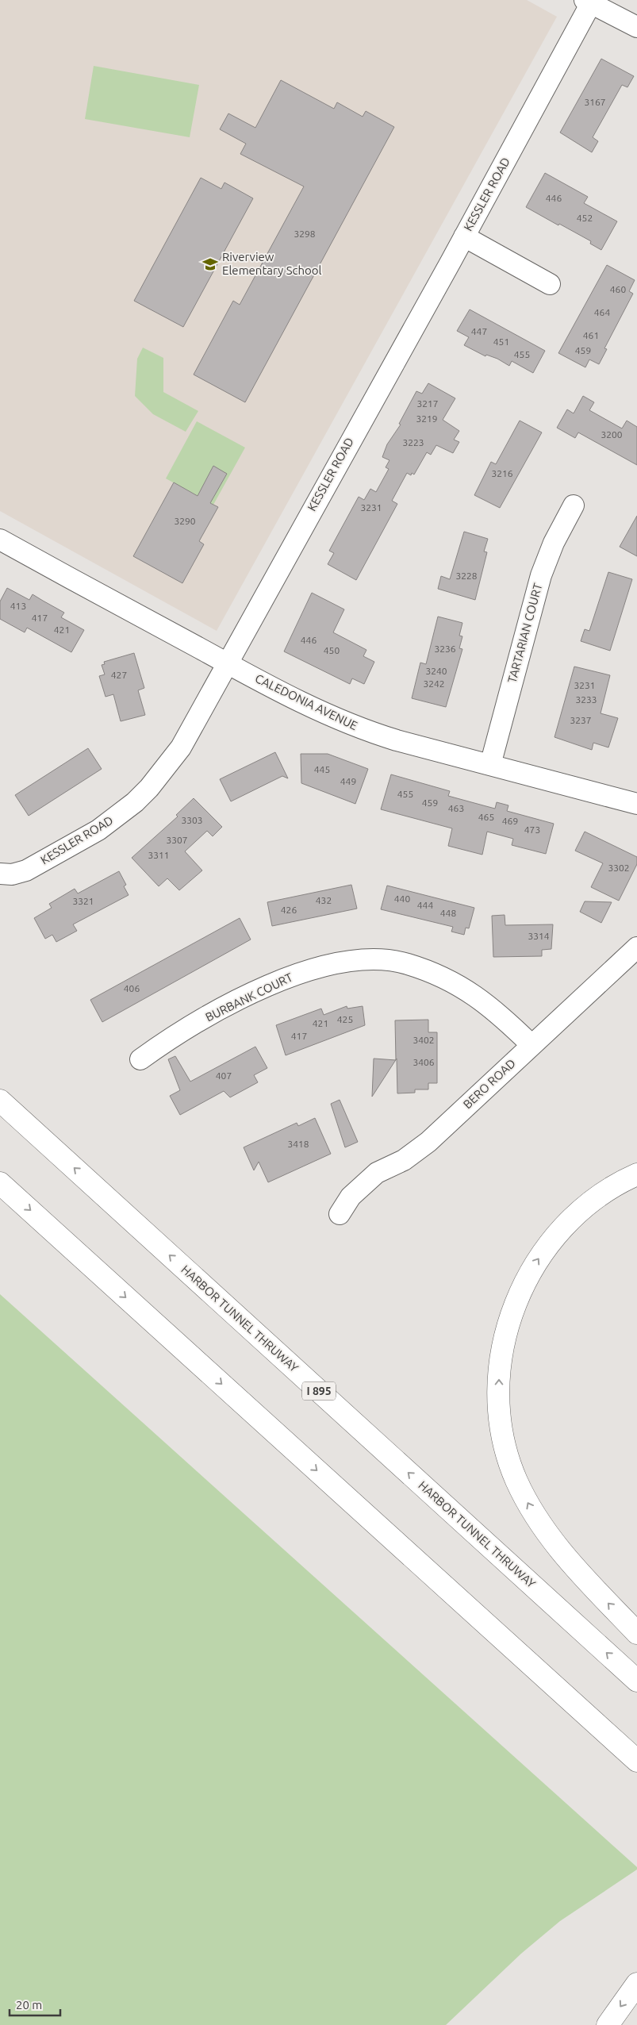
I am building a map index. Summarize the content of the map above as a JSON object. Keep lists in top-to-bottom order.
{
  "streets": {
    "highway": ["HARBOR TUNNEL THRUWAY", "I 895"],
    "street": [
      "KESSLER ROAD",
      "TARTARIAN COURT",
      "CALEDONIA AVENUE",
      "BURBANK COURT",
      "BERO ROAD"
    ]
  },
  "crossings": [
    ["KESSLER ROAD", "CALEDONIA AVENUE"],
    ["TARTARIAN COURT", "CALEDONIA AVENUE"],
    ["BURBANK COURT", "BERO ROAD"]
  ],
  "places": {
    "school or university": ["Riverview Elementary School"]
  },
  "house_numbers": [
    "3167",
    "446",
    "452",
    "3298",
    "460",
    "464",
    "447",
    "461",
    "451",
    "459",
    "455",
    "3217",
    "3219",
    "3200",
    "3223",
    "3216",
    "3231",
    "3290",
    "3228",
    "413",
    "417",
    "421",
    "446",
    "3236",
    "450",
    "3240",
    "427",
    "3242",
    "3231",
    "3233",
    "3237",
    "445",
    "449",
    "455",
    "459",
    "463",
    "465",
    "3303",
    "469",
    "473",
    "3307",
    "3311",
    "3302",
    "440",
    "432",
    "3321",
    "444",
    "426",
    "448",
    "3314",
    "406",
    "425",
    "421",
    "417",
    "3402",
    "3406",
    "407",
    "3418"
  ],
  "scale_bar": "20 m"
}
